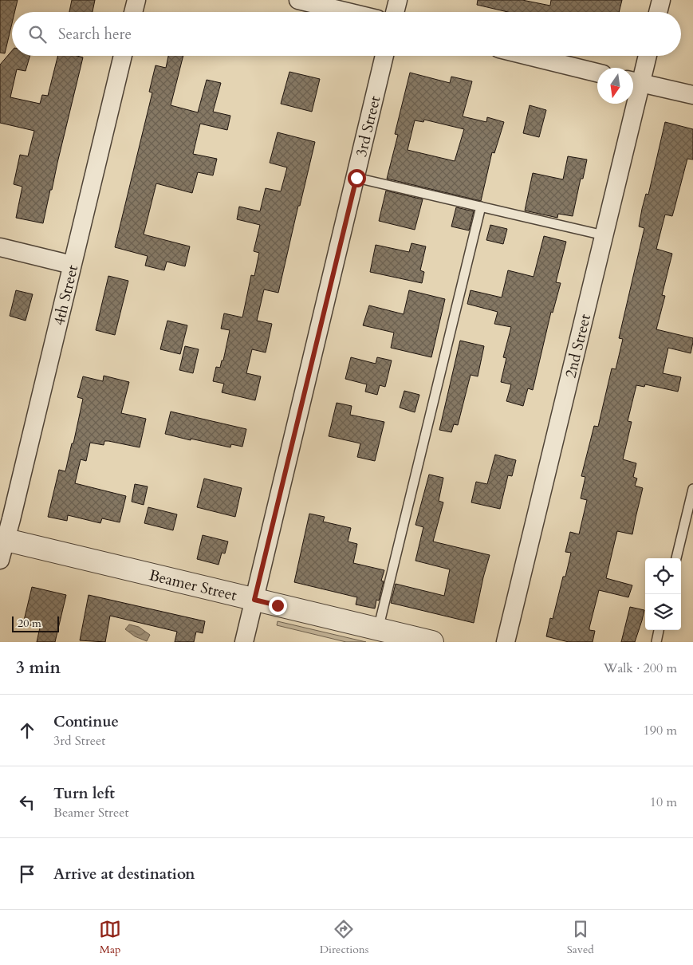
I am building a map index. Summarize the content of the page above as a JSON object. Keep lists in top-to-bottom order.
{
  "streets": {
    "street": [
      "3rd Street",
      "4th Street",
      "2nd Street",
      "Beamer Street"
    ]
  },
  "crossings": [
    ["3rd Street", "Beamer Street"],
    ["4th Street", "Beamer Street"]
  ],
  "scale_bar": "20 m",
  "north": "bottom",
  "page": {
    "search": "Search here",
    "scale": "20 m",
    "heading": ["3 min", "Walk · 200 m"],
    "list": [
      ["Continue", "3rd Street", "190 m"],
      ["Turn left", "Beamer Street", "10 m"],
      "Arrive at destination"
    ],
    "nav": ["Map", "Directions", "Saved"]
  }
}
